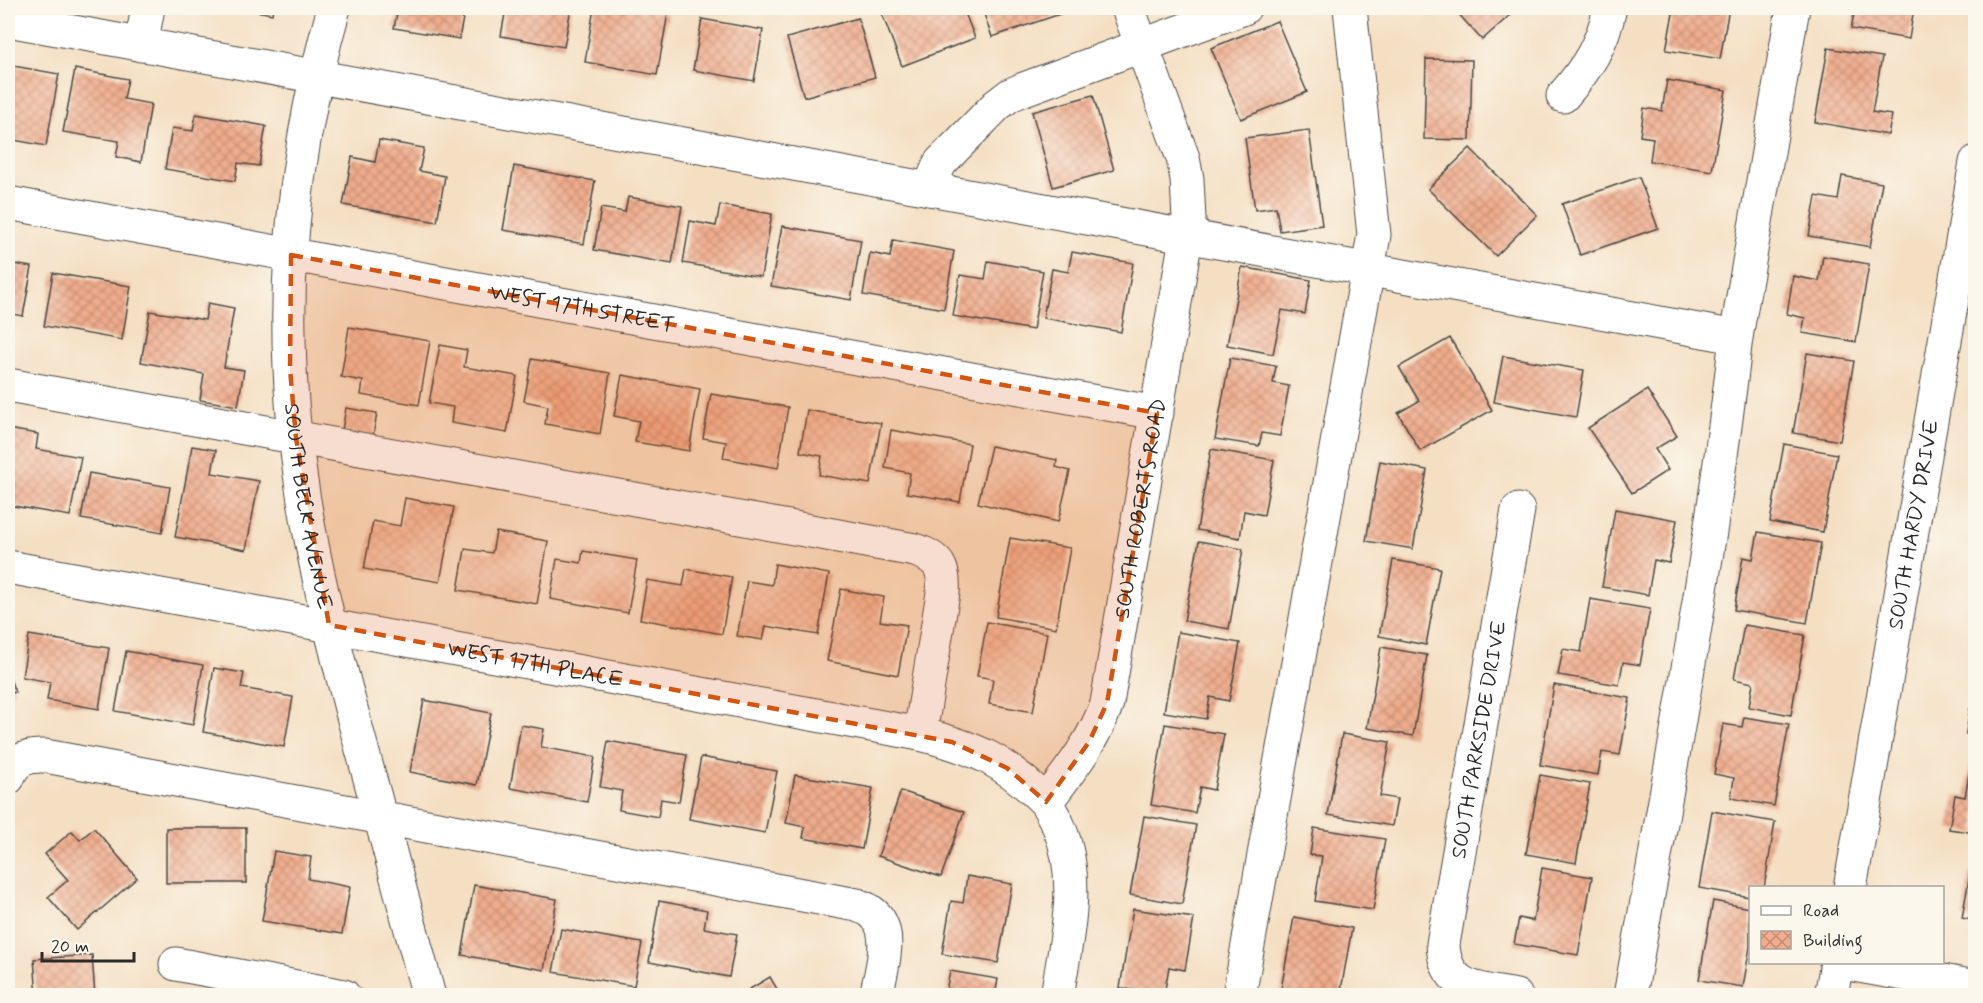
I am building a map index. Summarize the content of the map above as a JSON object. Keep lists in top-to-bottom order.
{
  "streets": {
    "street": [
      "WEST 17TH STREET",
      "SOUTH BECK AVENUE",
      "SOUTH ROBERTS ROAD",
      "SOUTH HARDY DRIVE",
      "WEST 17TH PLACE",
      "SOUTH PARKSIDE DRIVE"
    ]
  },
  "crossings": [
    ["WEST 17TH STREET", "SOUTH BECK AVENUE"],
    ["WEST 17TH STREET", "SOUTH ROBERTS ROAD"],
    ["SOUTH BECK AVENUE", "WEST 17TH PLACE"],
    ["SOUTH ROBERTS ROAD", "WEST 17TH PLACE"]
  ],
  "legend": ["Road", "Building"],
  "scale_bar": "20 m"
}
